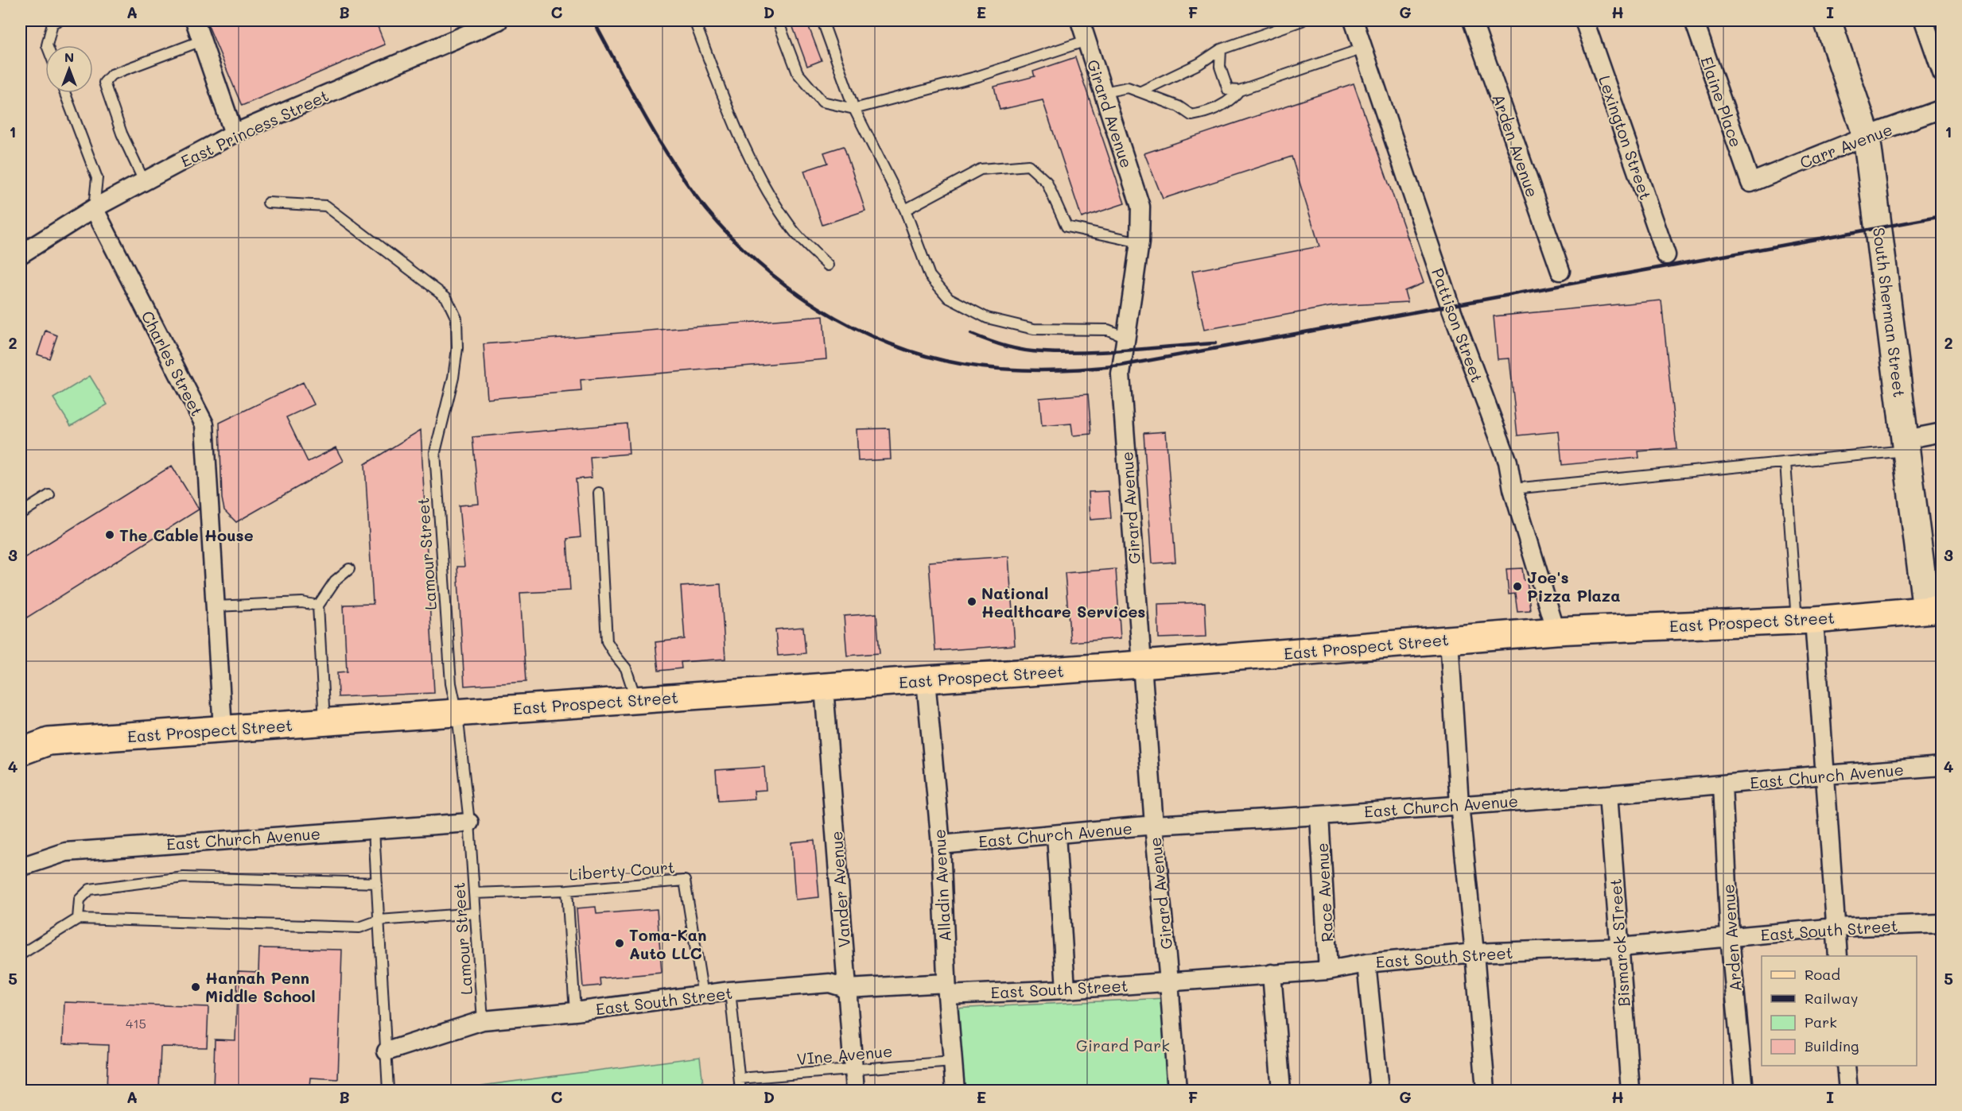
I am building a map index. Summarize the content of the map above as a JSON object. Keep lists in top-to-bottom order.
{
  "streets": {
    "main road": ["South Sherman Street", "East Prospect Street"],
    "street": [
      "Elaine Place",
      "Girard Avenue",
      "East Princess Street",
      "Lexington Street",
      "Arden Avenue",
      "Carr Avenue",
      "Pattison Street",
      "Charles Street",
      "East Church Avenue",
      "Alladin Avenue",
      "Vander Avenue",
      "Race Avenue",
      "East South Street",
      "Bismarck STreet"
    ],
    "lane": ["Lamour Street", "Liberty Court", "VIne Avenue"]
  },
  "crossings": [
    ["Elaine Place", "Carr Avenue"],
    ["Girard Avenue", "East Prospect Street"],
    ["Girard Avenue", "East Church Avenue"],
    ["Girard Avenue", "East South Street"],
    ["East Princess Street", "Charles Street"],
    ["Arden Avenue", "East Church Avenue"],
    ["Arden Avenue", "East South Street"],
    ["Carr Avenue", "South Sherman Street"],
    ["South Sherman Street", "East Prospect Street"],
    ["Pattison Street", "East Prospect Street"],
    ["Charles Street", "East Prospect Street"],
    ["Lamour Street", "East Prospect Street"],
    ["Lamour Street", "East Church Avenue"],
    ["Lamour Street", "Liberty Court"],
    ["Lamour Street", "East South Street"],
    ["East Prospect Street", "Alladin Avenue"],
    ["East Prospect Street", "Vander Avenue"],
    ["East Church Avenue", "Alladin Avenue"],
    ["East Church Avenue", "Race Avenue"],
    ["East Church Avenue", "Bismarck STreet"],
    ["Liberty Court", "East South Street"],
    ["Alladin Avenue", "East South Street"],
    ["Alladin Avenue", "VIne Avenue"],
    ["Vander Avenue", "East South Street"],
    ["Vander Avenue", "VIne Avenue"],
    ["Race Avenue", "East South Street"],
    ["East South Street", "Bismarck STreet"]
  ],
  "parks": ["Girard Park"],
  "places": [
    "The Cable House",
    "Joe's Pizza Plaza",
    "National Healthcare Services",
    "Toma-Kan Auto LLC",
    "Hannah Penn Middle School"
  ],
  "house_numbers": ["415"],
  "legend": [
    "Road",
    "Railway",
    "Park",
    "Building"
  ],
  "north": "top",
  "grid": {
    "columns": [
      "A",
      "B",
      "C",
      "D",
      "E",
      "F",
      "G",
      "H",
      "I"
    ],
    "rows": [
      "1",
      "2",
      "3",
      "4",
      "5"
    ]
  }
}
